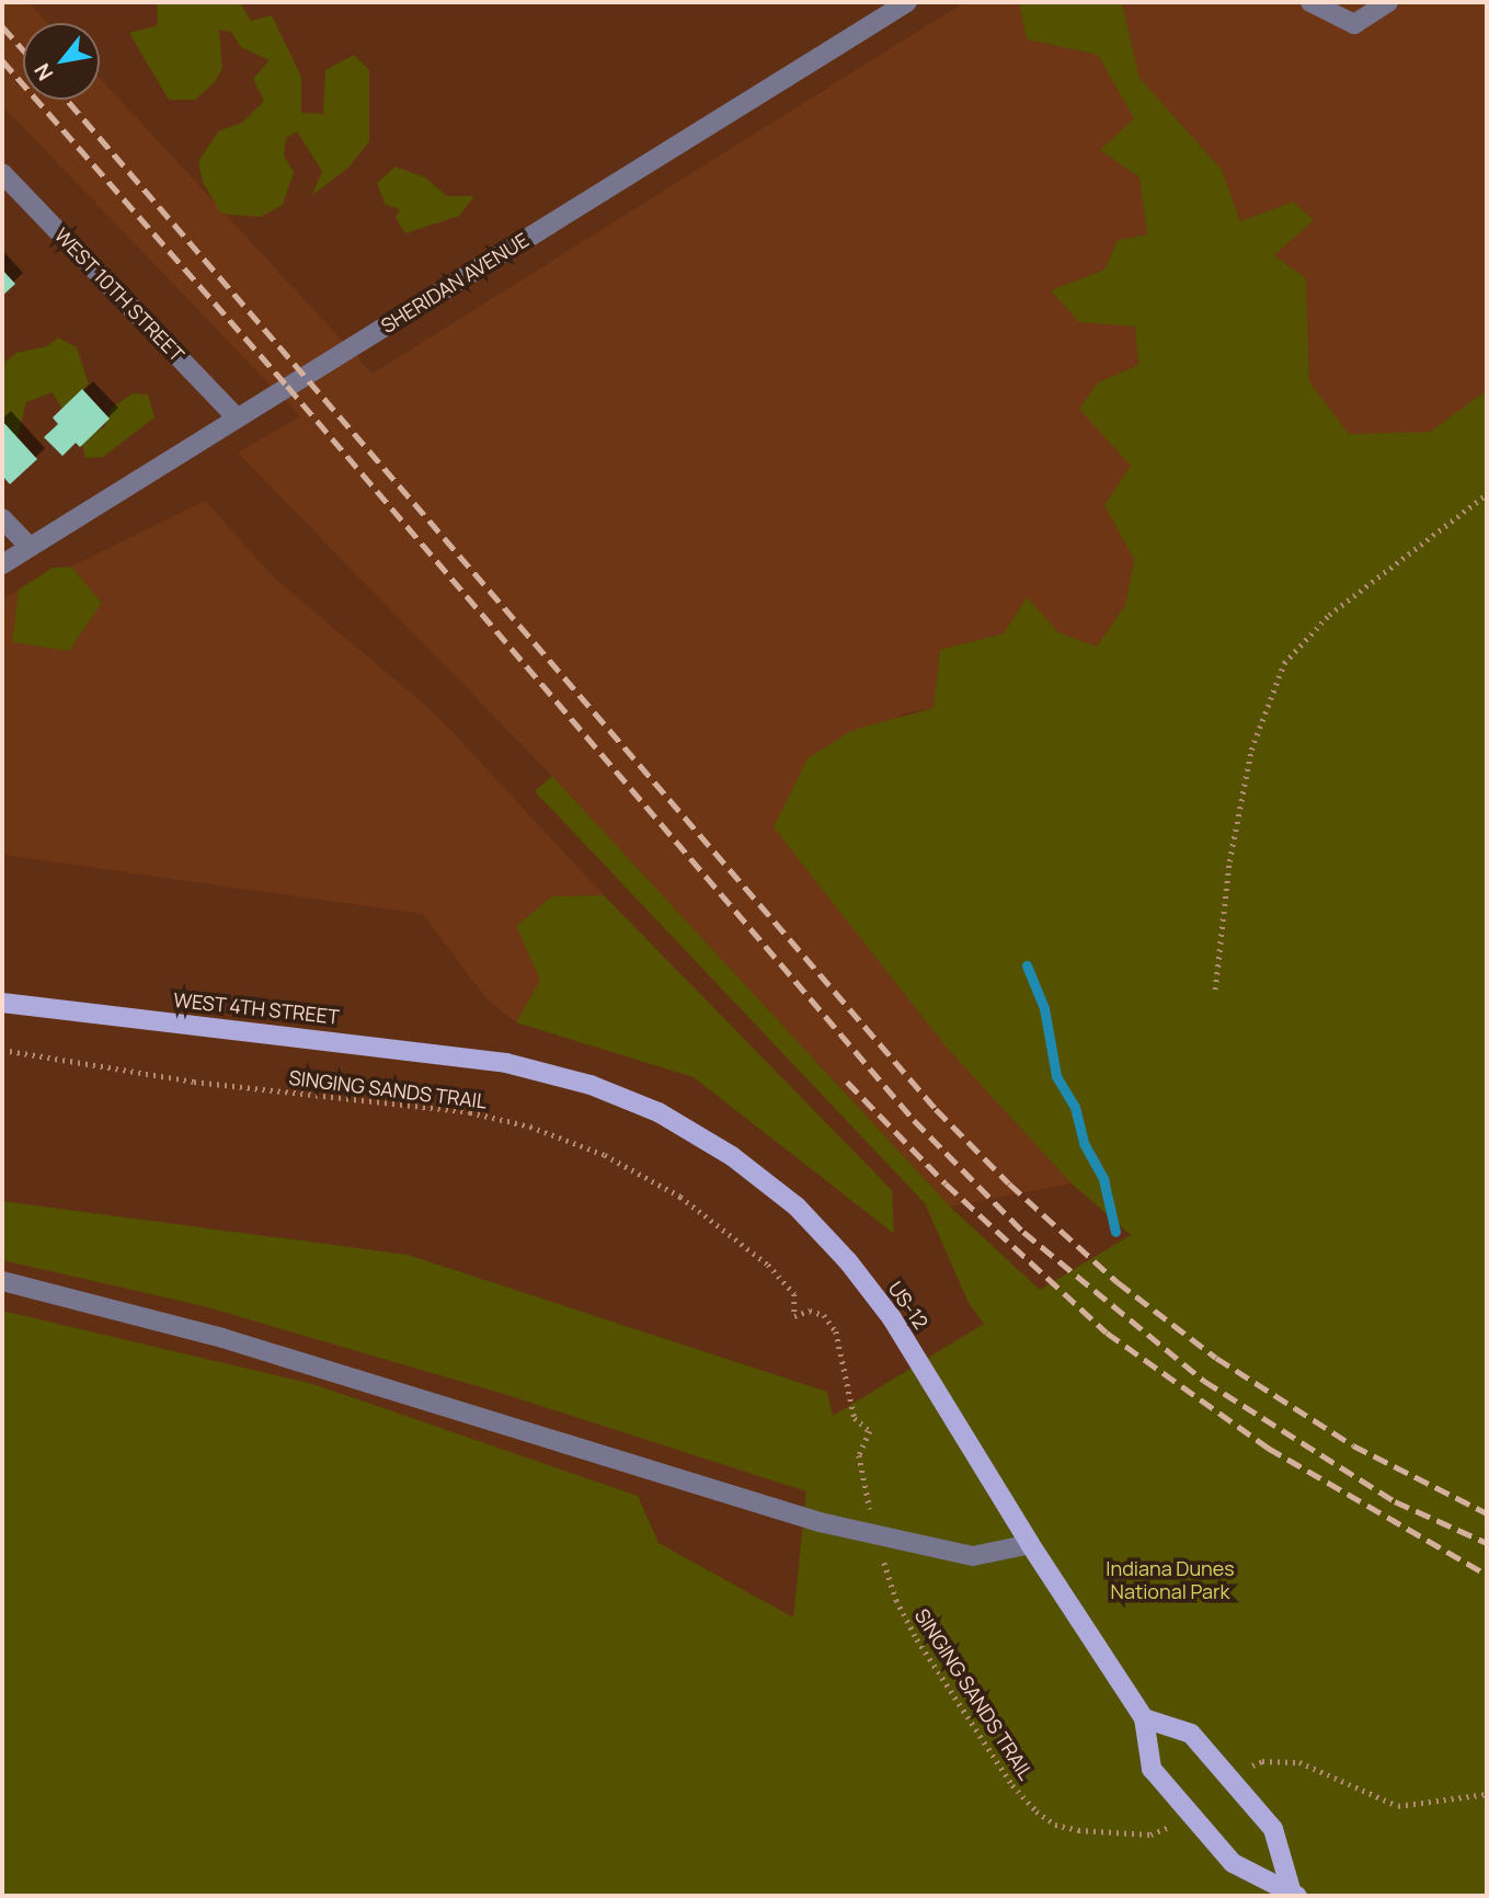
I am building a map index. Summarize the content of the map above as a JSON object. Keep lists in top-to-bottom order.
{
  "streets": {
    "main road": ["WEST 4TH STREET", "US-12"],
    "street": ["SHERIDAN AVENUE", "WEST 10TH STREET"],
    "path": ["SINGING SANDS TRAIL"]
  },
  "crossings": [
    ["SHERIDAN AVENUE", "WEST 10TH STREET"],
    ["WEST 4TH STREET", "US-12"]
  ],
  "parks": ["Indiana Dunes National Park"],
  "north": "bottom left"
}
